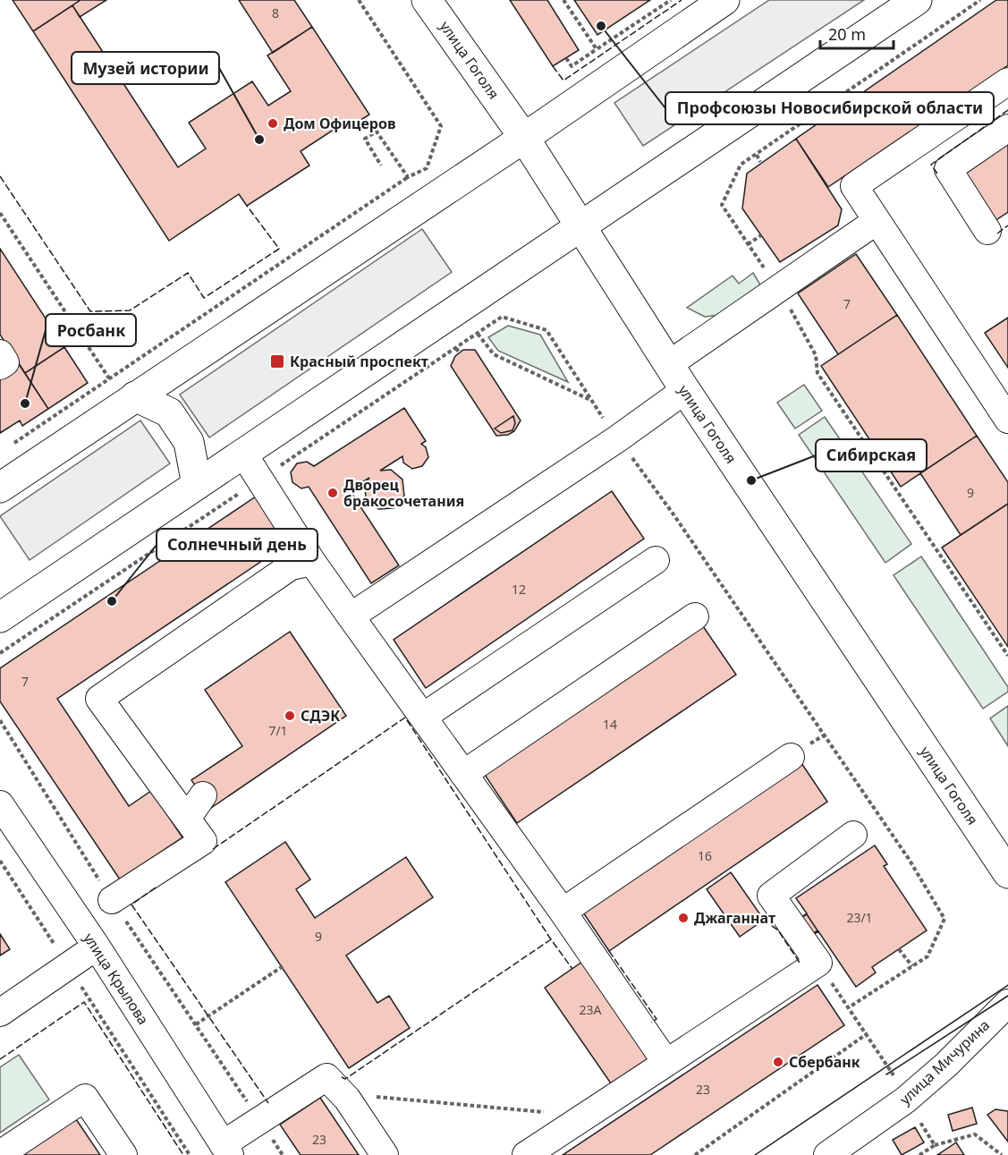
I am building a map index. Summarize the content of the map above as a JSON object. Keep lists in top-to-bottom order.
{
  "streets": {
    "main road": ["улица Гоголя"],
    "street": ["улица Крылова", "улица Мичурина"]
  },
  "places": {
    "other": [
      "Профсоюзы Новосибирской области",
      "Дом Офицеров",
      "Музей истории",
      "Росбанк",
      "Сибирская",
      "Дворец бракосочетания",
      "Солнечный день",
      "СДЭК",
      "Джаганнат",
      "Сбербанк"
    ],
    "transit": ["Красный проспект"]
  },
  "house_numbers": [
    "8",
    "7",
    "9",
    "12",
    "7",
    "14",
    "7/1",
    "16",
    "23/1",
    "9",
    "23А",
    "23",
    "23"
  ],
  "scale_bar": "20 m"
}
